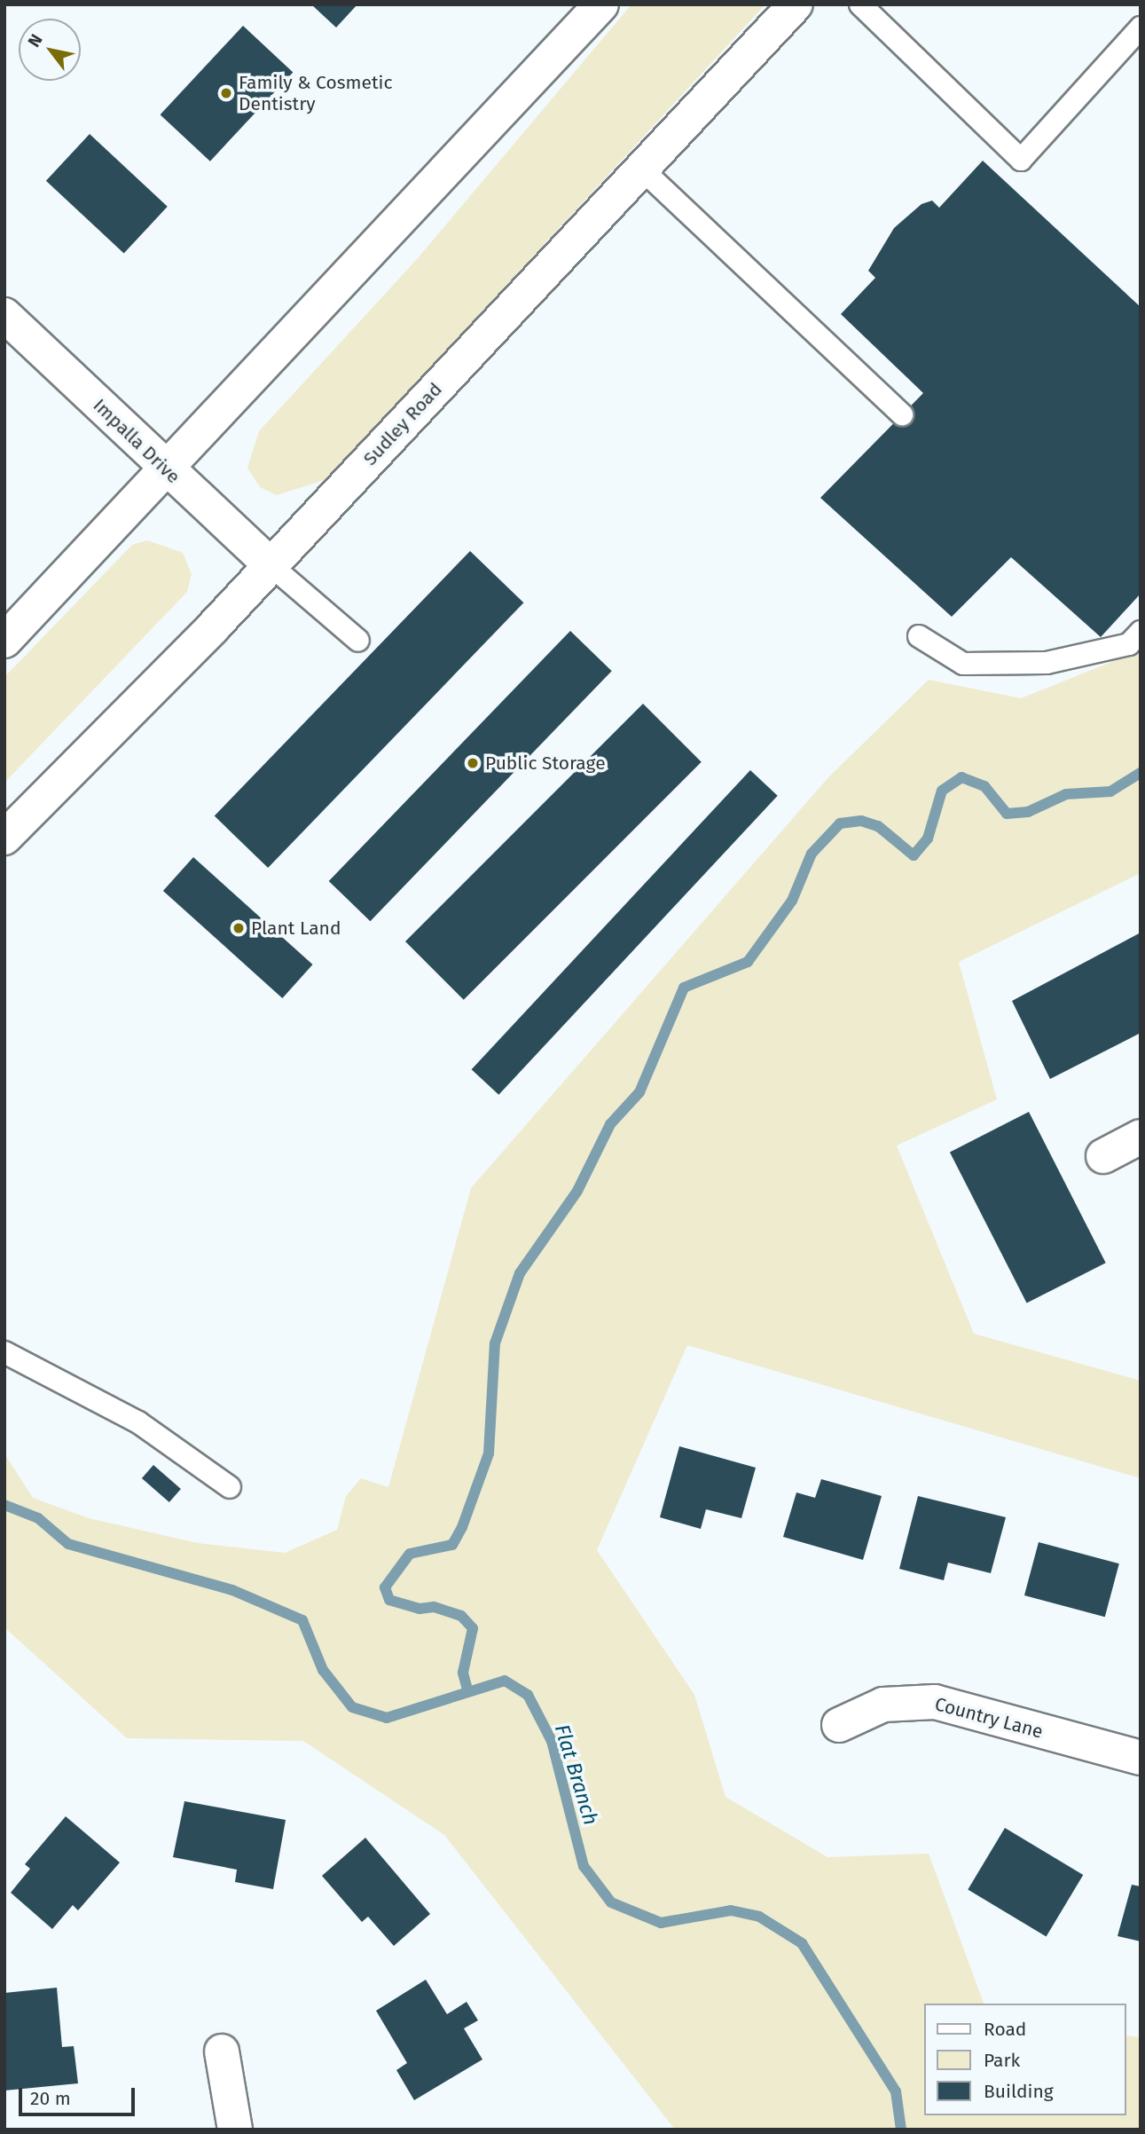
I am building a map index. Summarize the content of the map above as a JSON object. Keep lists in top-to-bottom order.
{
  "streets": {
    "main road": ["Sudley Road", "Impalla Drive", "Country Lane"]
  },
  "crossings": [
    ["Sudley Road", "Impalla Drive"]
  ],
  "water": ["Flat Branch"],
  "places": ["Family & Cosmetic Dentistry", "Public Storage", "Plant Land"],
  "legend": ["Road", "Park", "Building"],
  "scale_bar": "20 m",
  "north": "top left"
}
